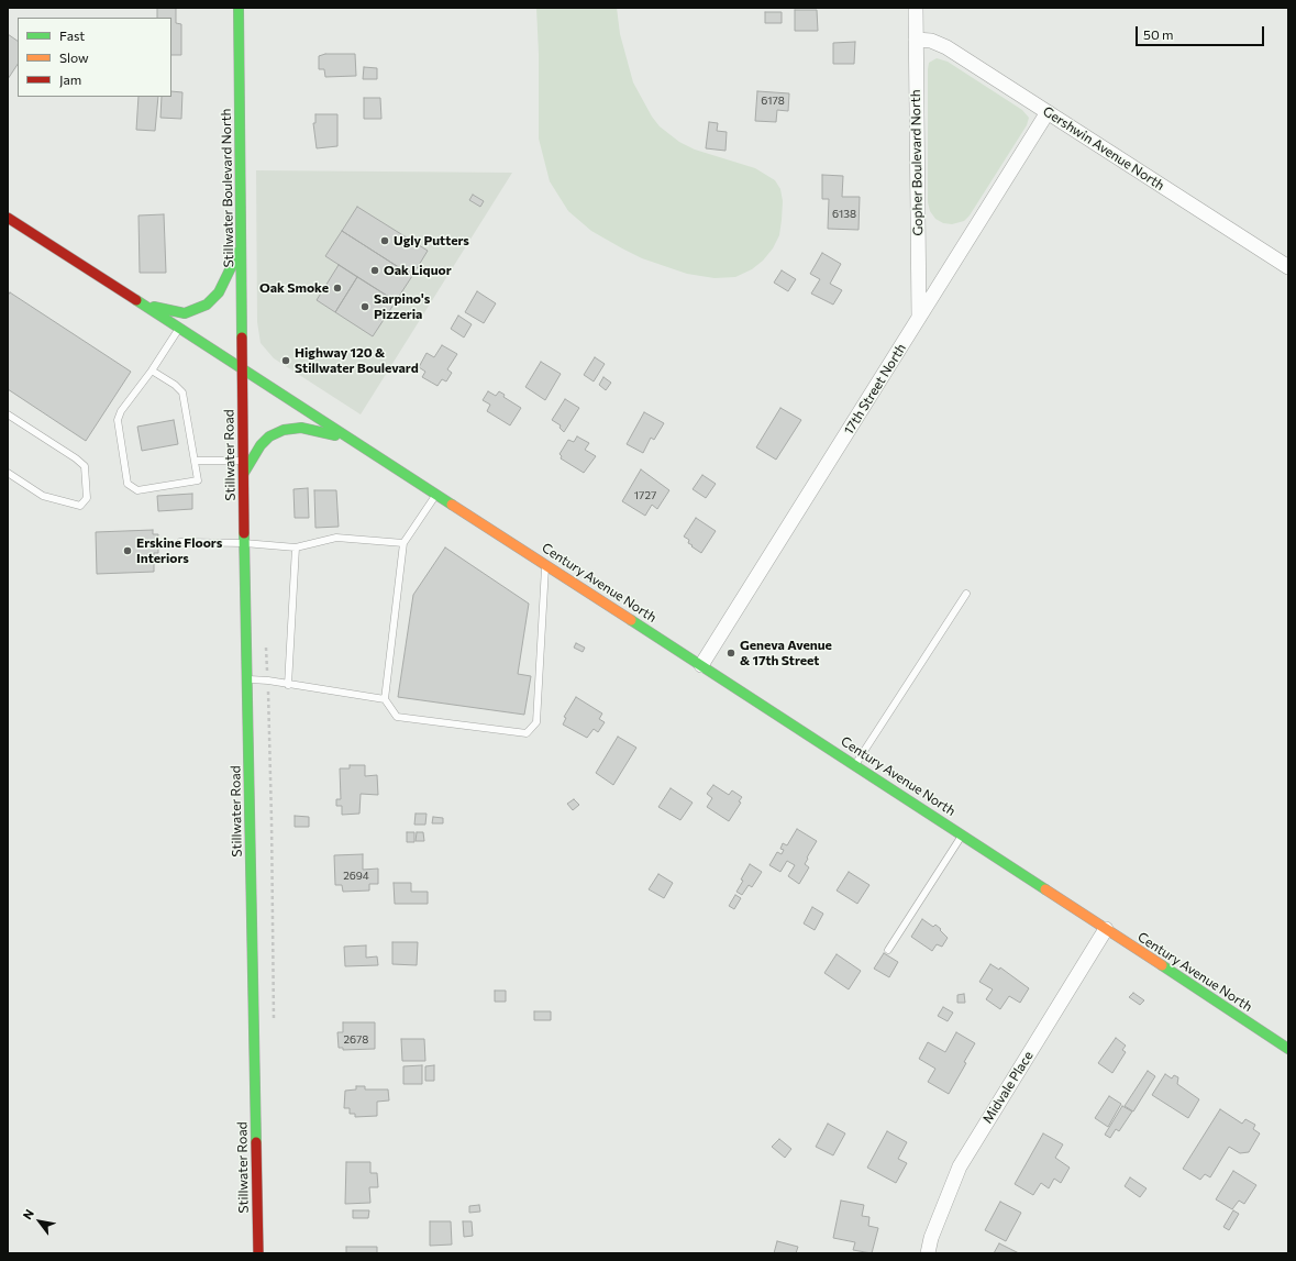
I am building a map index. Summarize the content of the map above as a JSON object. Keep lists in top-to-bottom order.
{
  "streets": {
    "main road": ["Stillwater Boulevard North", "Stillwater Road", "Century Avenue North"],
    "street": [
      "Gershwin Avenue North",
      "Gopher Boulevard North",
      "17th Street North",
      "Midvale Place"
    ]
  },
  "crossings": [
    ["Gershwin Avenue North", "Gopher Boulevard North"],
    ["Gershwin Avenue North", "17th Street North"],
    ["Gopher Boulevard North", "17th Street North"],
    ["Stillwater Boulevard North", "Stillwater Road"],
    ["Stillwater Boulevard North", "Century Avenue North"],
    ["17th Street North", "Century Avenue North"],
    ["Stillwater Road", "Century Avenue North"],
    ["Century Avenue North", "Midvale Place"]
  ],
  "places": [
    "Ugly Putters",
    "Oak Liquor",
    "Oak Smoke",
    "Sarpino's Pizzeria",
    "Highway 120 & Stillwater Boulevard",
    "Erskine Floors Interiors",
    "Geneva Avenue & 17th Street"
  ],
  "house_numbers": [
    "6178",
    "6138",
    "1727",
    "2694",
    "2678"
  ],
  "legend": ["Fast", "Slow", "Jam"],
  "scale_bar": "50 m",
  "north": "top left"
}
